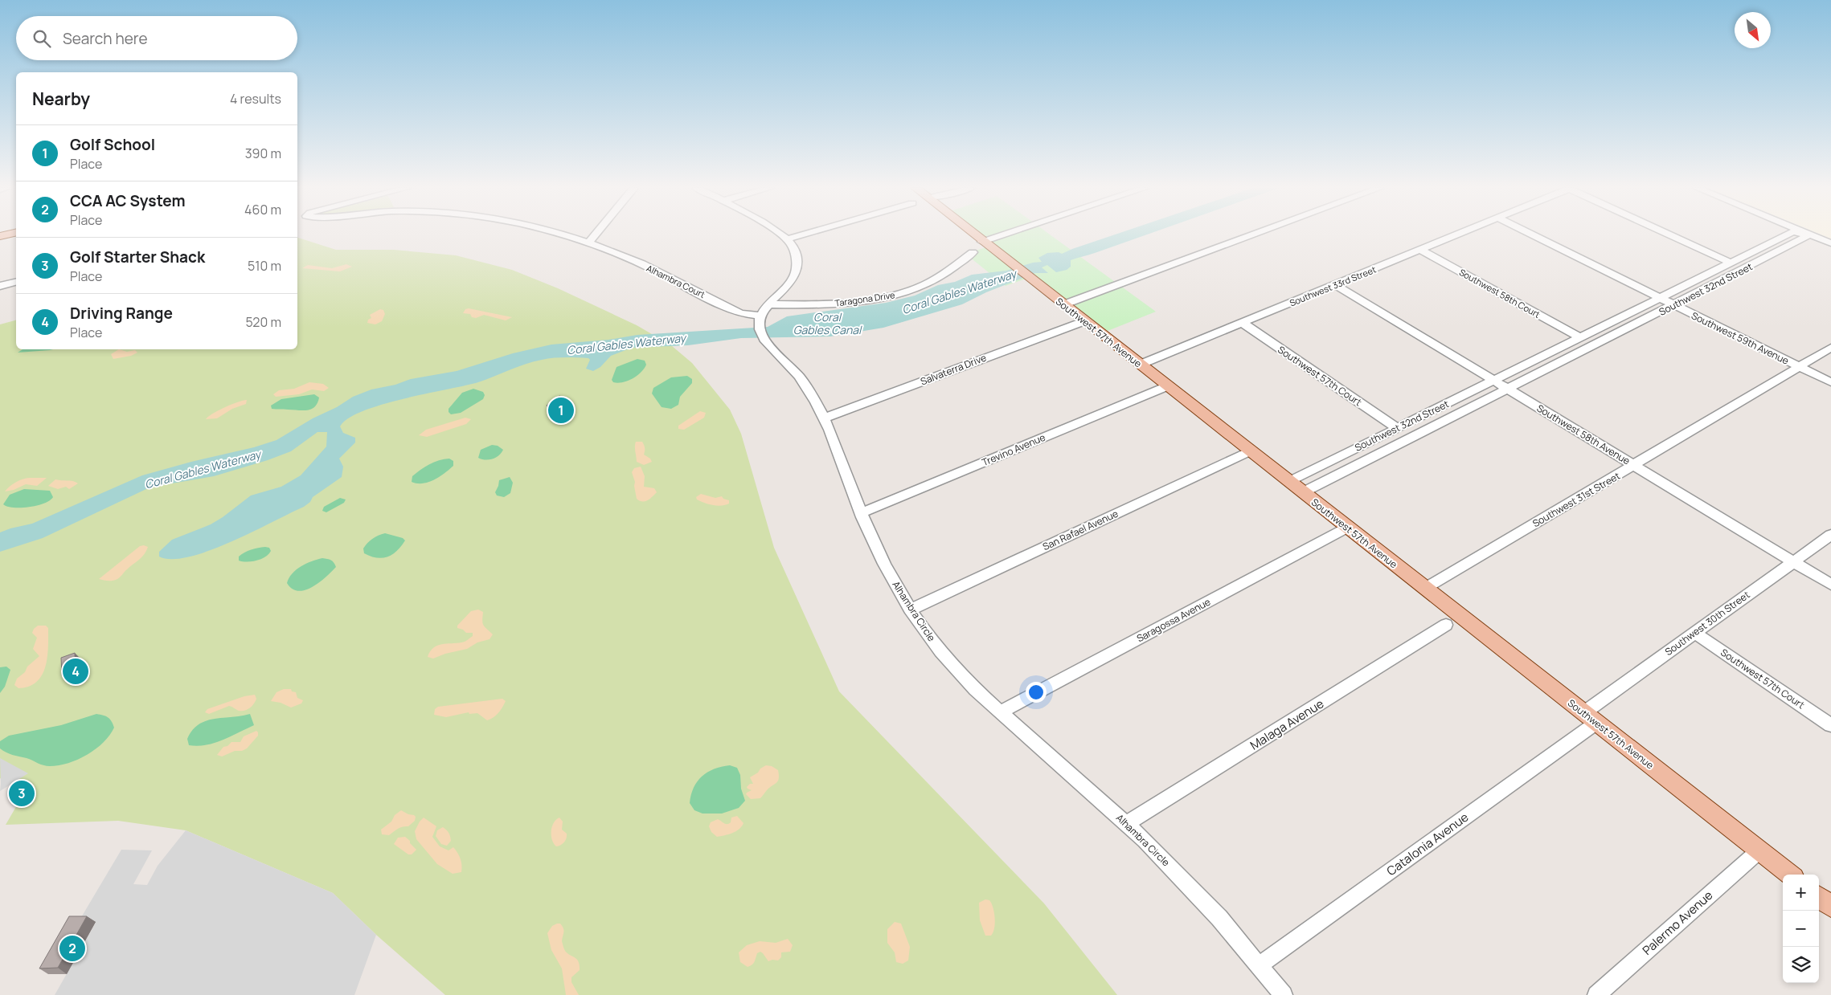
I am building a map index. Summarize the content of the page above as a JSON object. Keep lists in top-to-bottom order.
{
  "streets": {
    "main road": ["Southwest 57th Avenue"],
    "street": [
      "Alhambra Court",
      "Southwest 33rd Street",
      "Southwest 32nd Street",
      "Southwest 58th Court",
      "Taragona Drive",
      "Southwest 59th Avenue",
      "Salvaterra Drive",
      "Southwest 57th Court",
      "Southwest 58th Avenue",
      "Trevino Avenue",
      "Southwest 31st Street",
      "San Rafael Avenue",
      "Alhambra Circle",
      "Saragossa Avenue",
      "Southwest 30th Street",
      "Malaga Avenue",
      "Catalonia Avenue",
      "Palermo Avenue"
    ]
  },
  "crossings": [
    ["Alhambra Court", "Alhambra Circle"],
    ["Southwest 33rd Street", "Southwest 58th Court"],
    ["Southwest 33rd Street", "Southwest 57th Avenue"],
    ["Southwest 33rd Street", "Southwest 57th Court"],
    ["Southwest 33rd Street", "Southwest 58th Avenue"],
    ["Southwest 32nd Street", "Southwest 58th Court"],
    ["Southwest 32nd Street", "Southwest 57th Avenue"],
    ["Southwest 32nd Street", "Southwest 59th Avenue"],
    ["Southwest 32nd Street", "Southwest 57th Court"],
    ["Southwest 32nd Street", "Southwest 58th Avenue"],
    ["Southwest 57th Avenue", "Salvaterra Drive"],
    ["Southwest 57th Avenue", "Trevino Avenue"],
    ["Southwest 57th Avenue", "Southwest 31st Street"],
    ["Southwest 57th Avenue", "San Rafael Avenue"],
    ["Southwest 57th Avenue", "Saragossa Avenue"],
    ["Southwest 57th Avenue", "Southwest 30th Street"],
    ["Southwest 57th Avenue", "Catalonia Avenue"],
    ["Southwest 57th Avenue", "Palermo Avenue"],
    ["Southwest 59th Avenue", "Southwest 31st Street"],
    ["Salvaterra Drive", "Alhambra Circle"],
    ["Southwest 57th Court", "Southwest 30th Street"],
    ["Southwest 58th Avenue", "Southwest 31st Street"],
    ["Southwest 58th Avenue", "Southwest 30th Street"],
    ["Trevino Avenue", "Alhambra Circle"],
    ["San Rafael Avenue", "Alhambra Circle"],
    ["Alhambra Circle", "Saragossa Avenue"],
    ["Alhambra Circle", "Malaga Avenue"],
    ["Alhambra Circle", "Catalonia Avenue"],
    ["Southwest 30th Street", "Catalonia Avenue"]
  ],
  "water": ["Coral Gables Waterway", "Coral Gables Canal"],
  "north": "bottom right",
  "page": {
    "search": "Search here",
    "heading": ["Nearby", "4 results"],
    "list": [
      {
        "mark": "1",
        "name": "Golf School",
        "note": "Place",
        "value": "390 m"
      },
      {
        "mark": "2",
        "name": "CCA AC System",
        "note": "Place",
        "value": "460 m"
      },
      {
        "mark": "3",
        "name": "Golf Starter Shack",
        "note": "Place",
        "value": "510 m"
      },
      {
        "mark": "4",
        "name": "Driving Range",
        "note": "Place",
        "value": "520 m"
      }
    ],
    "pins": [
      "1",
      "4",
      "3",
      "2"
    ],
    "map_buttons": ["+", "−"]
  }
}
